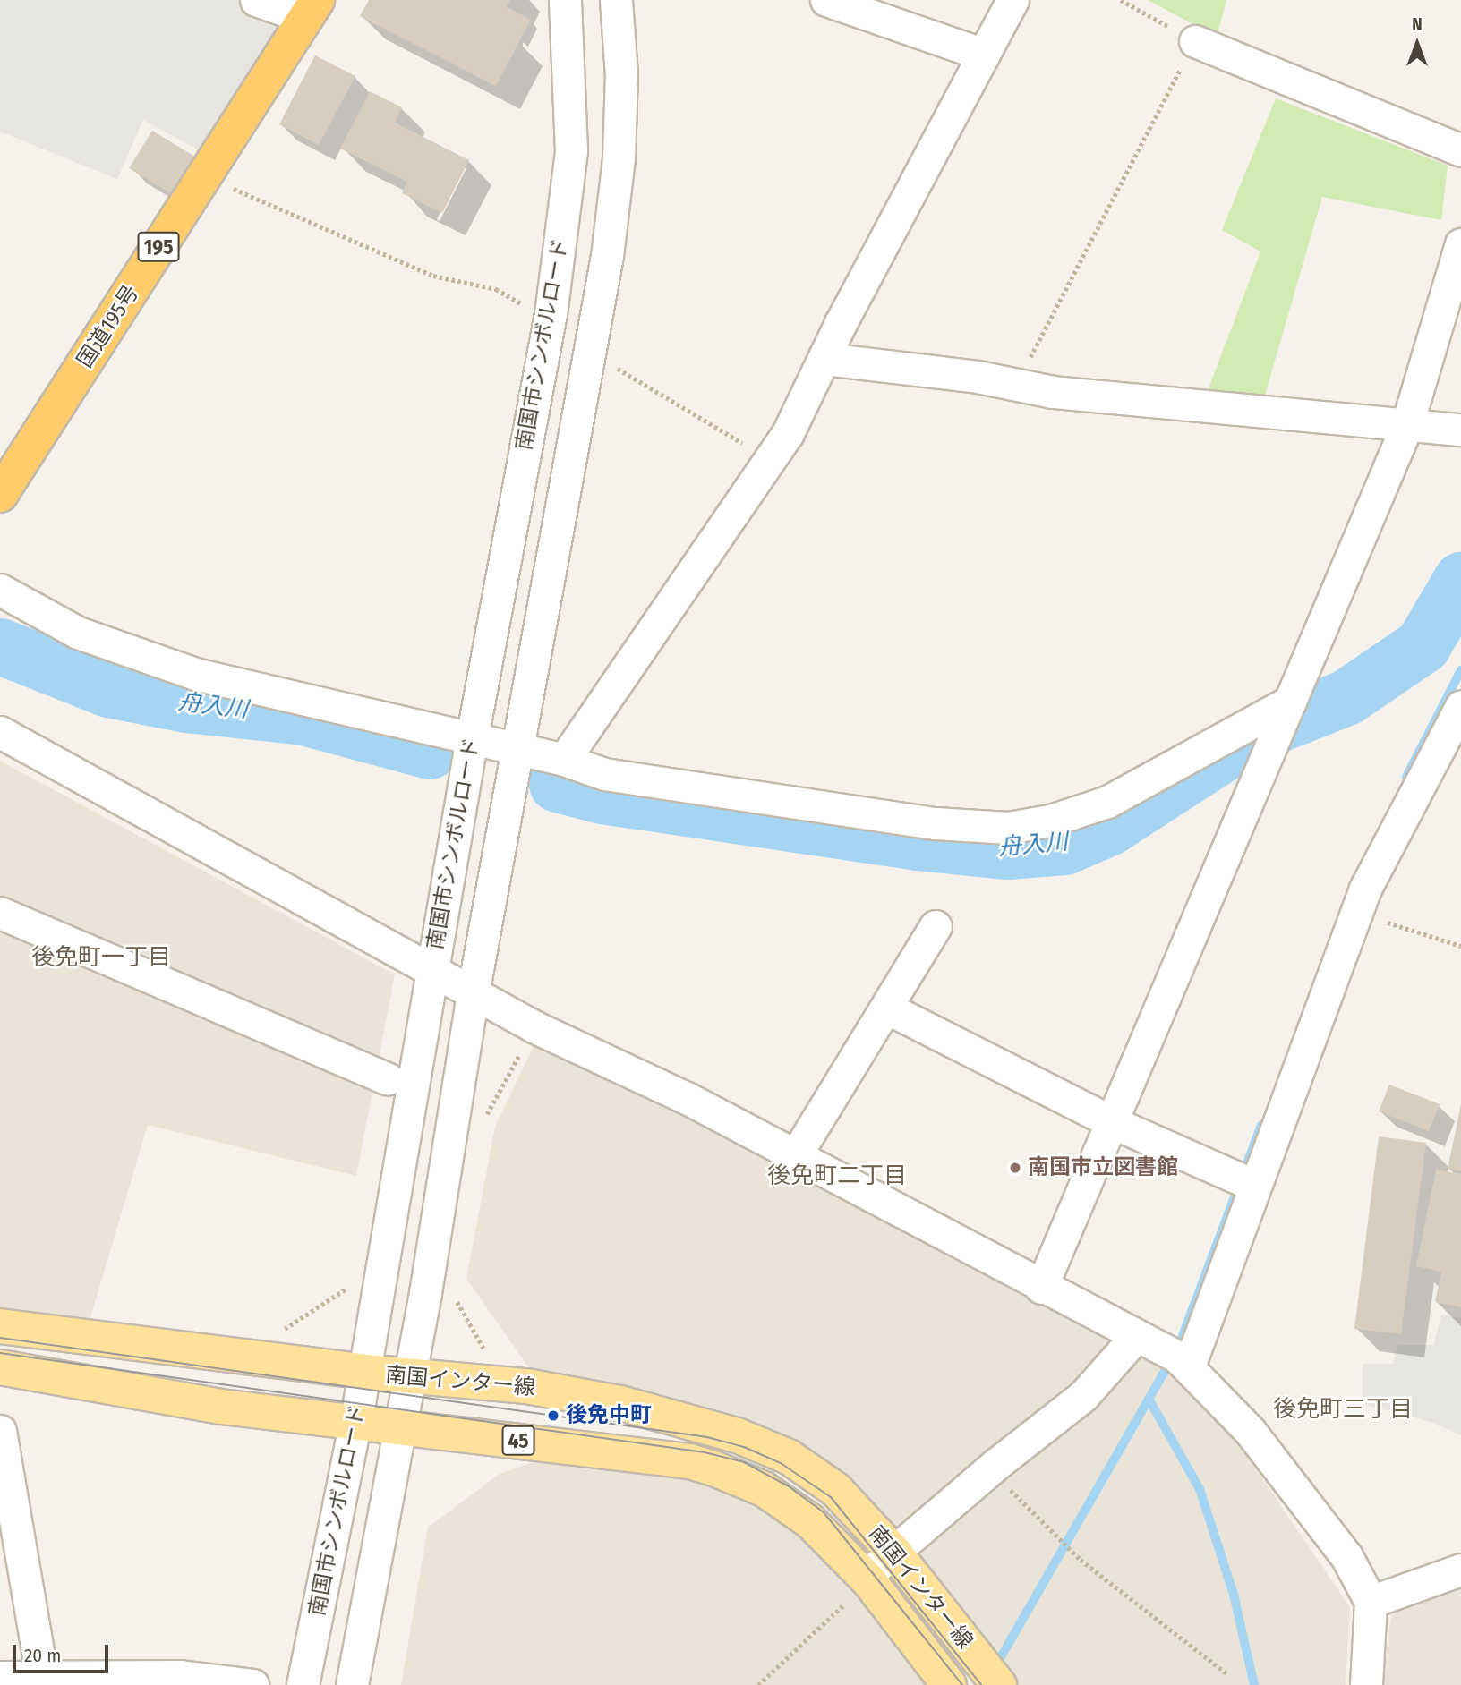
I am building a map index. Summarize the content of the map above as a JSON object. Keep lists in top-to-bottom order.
{
  "streets": {
    "highway": ["195", "国道195号"],
    "main road": ["南国インター線", "45"],
    "street": ["南国市シンボルロード"]
  },
  "crossings": [
    ["南国市シンボルロード", "南国インター線"]
  ],
  "districts": ["後免町一丁目", "後免町二丁目", "後免町三丁目"],
  "water": ["舟入川"],
  "places": ["南国市立図書館", "後免中町"],
  "scale_bar": "20 m",
  "north": "top"
}
